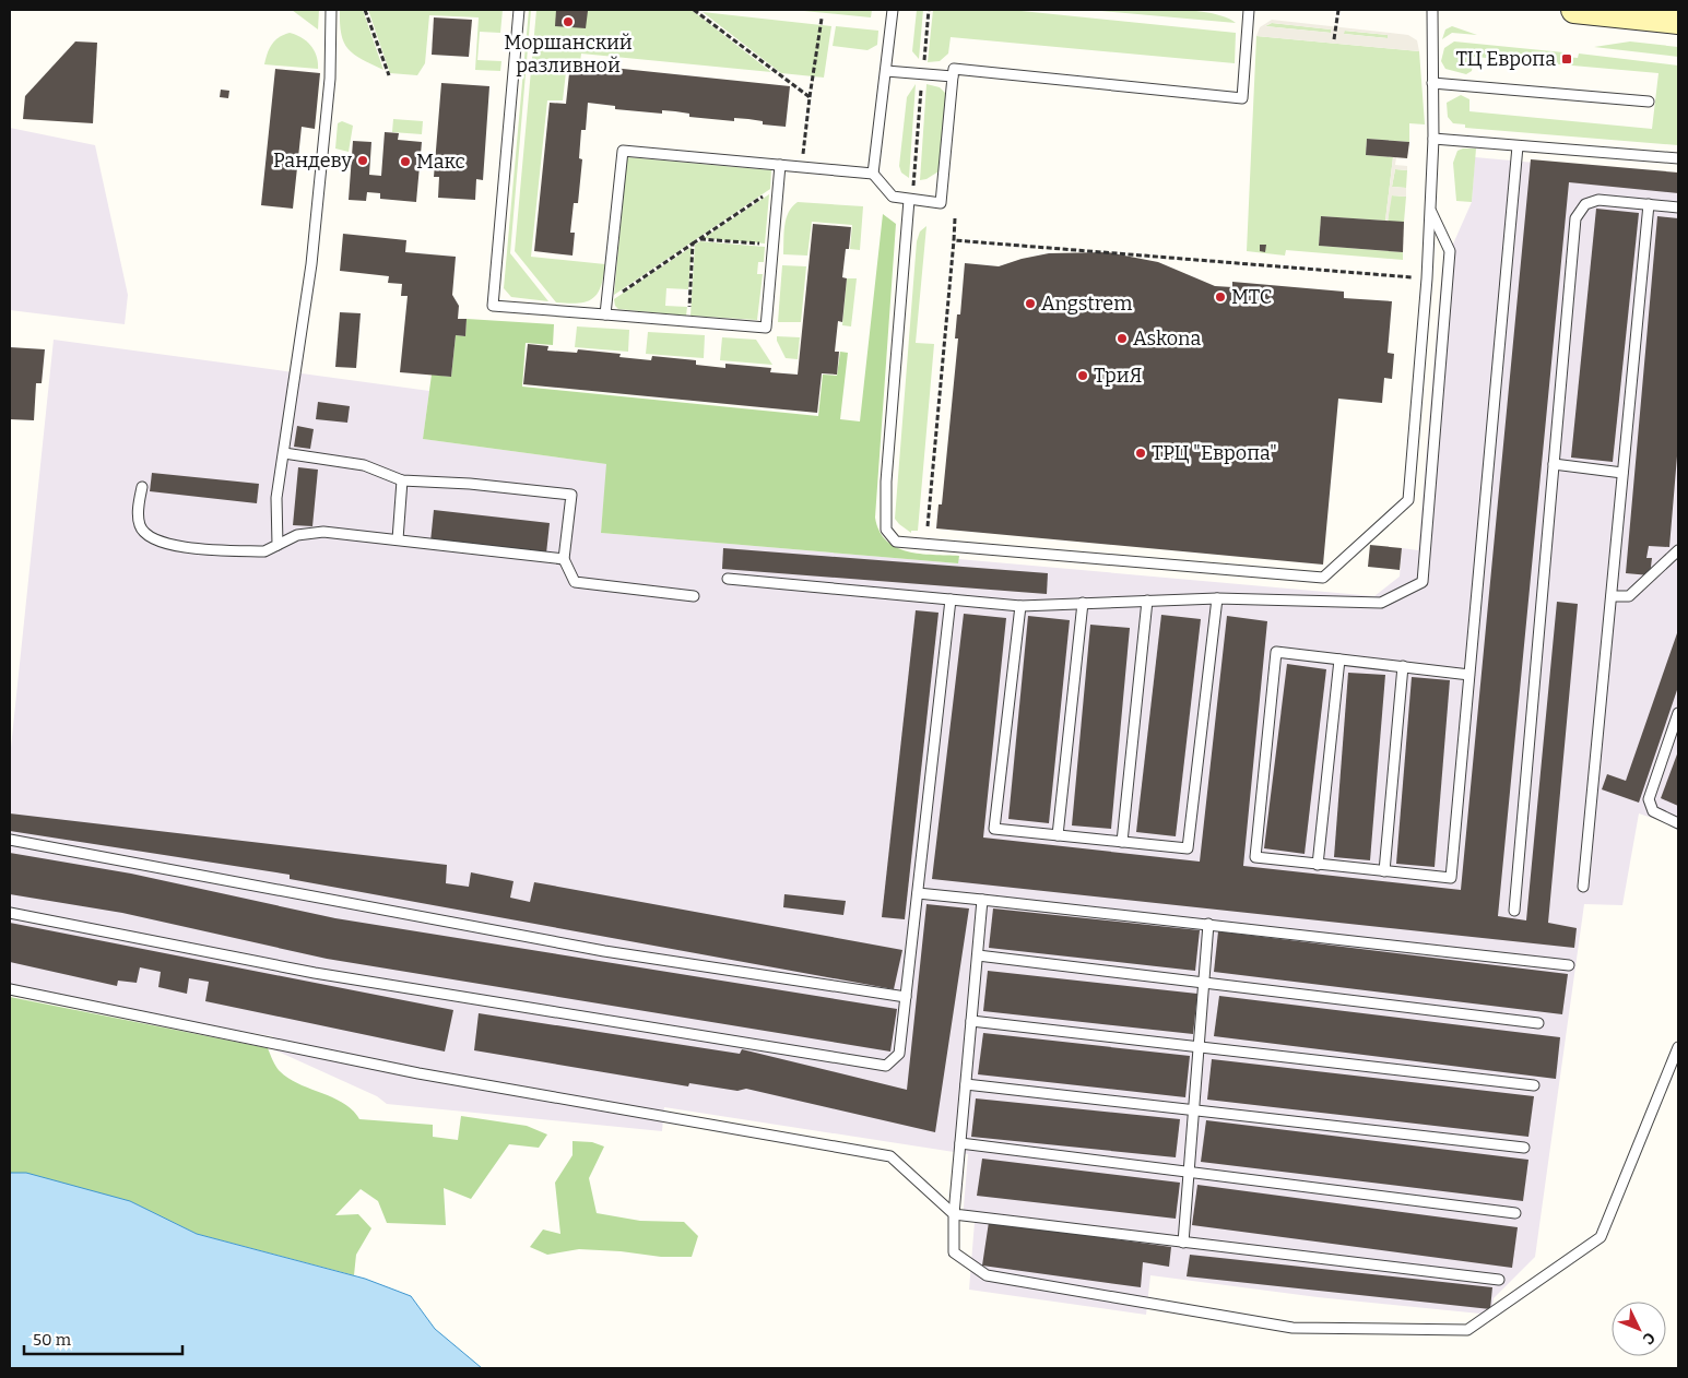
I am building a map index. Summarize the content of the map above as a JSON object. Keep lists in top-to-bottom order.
{
  "places": {
    "other": [
      "Моршанский разливной",
      "Рандеву",
      "Макс",
      "МТС",
      "Angstrem",
      "Askona",
      "ТриЯ",
      "ТРЦ \"Европа\""
    ],
    "transit": ["ТЦ Европа"]
  },
  "scale_bar": "50 m",
  "north": "bottom right"
}
